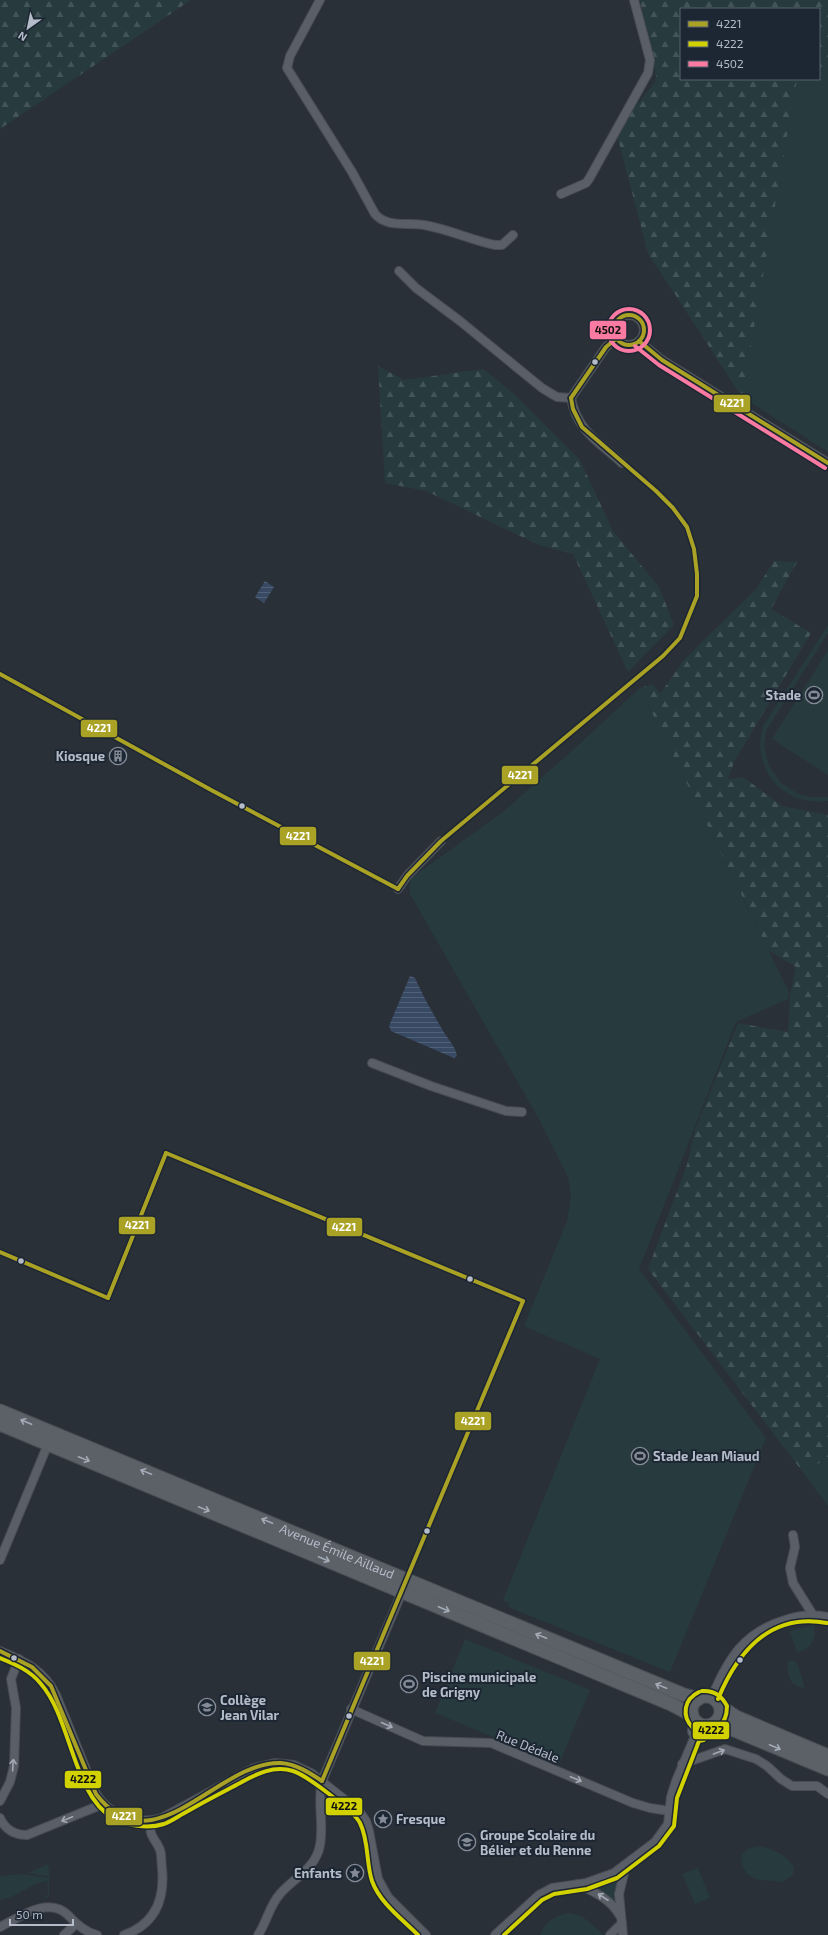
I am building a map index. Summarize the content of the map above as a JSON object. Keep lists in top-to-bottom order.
{
  "streets": {
    "main road": ["Avenue Émile Aillaud"],
    "street": ["Rue Dédale"]
  },
  "one_way": ["Rue Dédale"],
  "places": {
    "sports": ["Stade", "Stade Jean Miaud", "Piscine municipale de Grigny"],
    "building": ["Kiosque"],
    "school or university": ["Collège Jean Vilar", "Groupe Scolaire du Bélier et du Renne"],
    "place": ["Fresque", "Enfants"]
  },
  "lines": ["transit line 4502", "transit line 4221", "transit line 4222"],
  "legend": ["4221", "4222", "4502"],
  "scale_bar": "50 m",
  "north": "bottom left"
}
